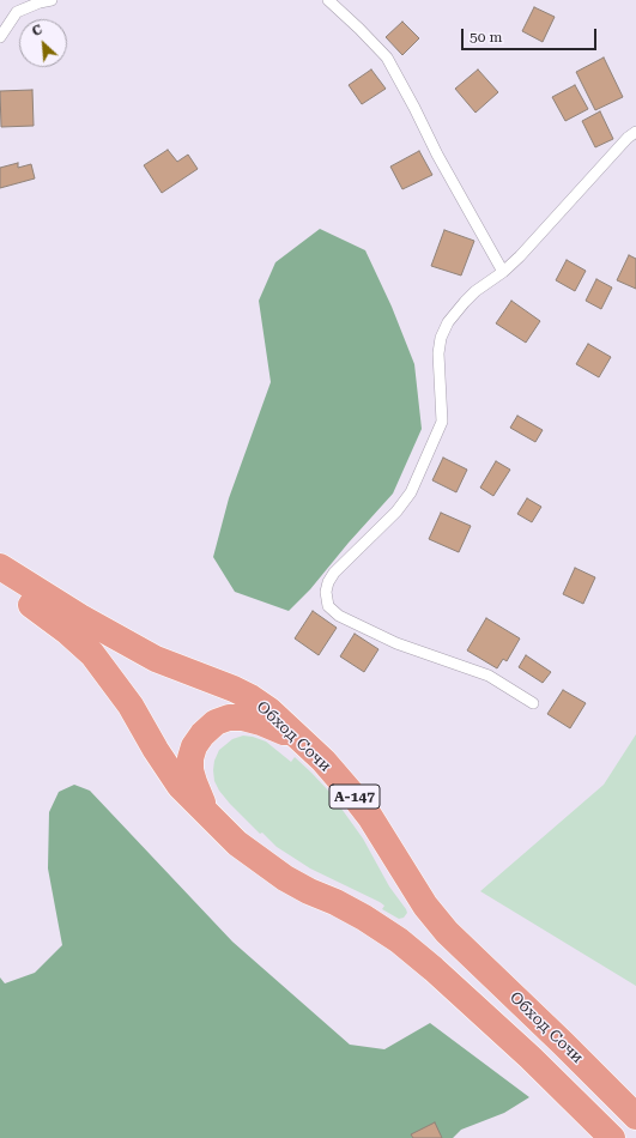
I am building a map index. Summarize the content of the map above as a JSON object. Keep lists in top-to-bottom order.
{
  "streets": {
    "highway": ["Обход Сочи", "А-147"]
  },
  "crossings": [
    ["Обход Сочи", "А-147"]
  ],
  "scale_bar": "50 m",
  "north": "top left"
}
